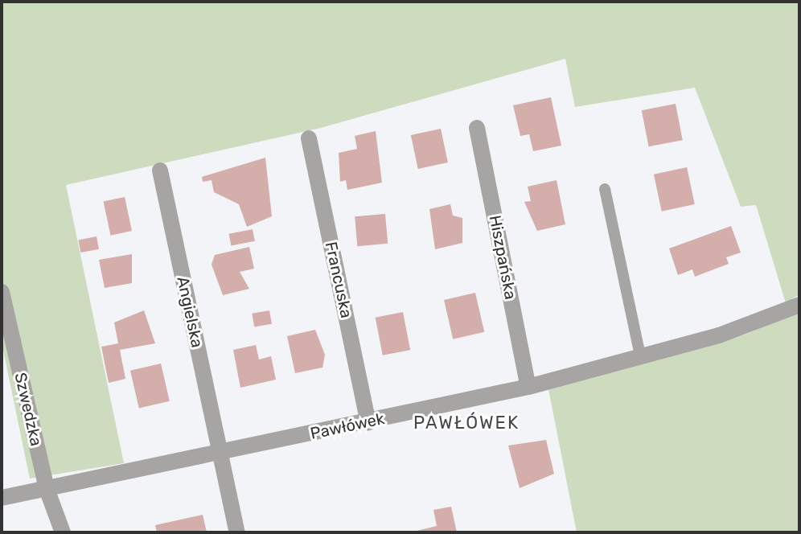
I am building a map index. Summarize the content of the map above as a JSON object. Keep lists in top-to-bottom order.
{
  "streets": {
    "street": [
      "Hiszpańska",
      "Francuska",
      "Angielska",
      "Szwedzka",
      "Pawłówek"
    ]
  },
  "crossings": [
    ["Hiszpańska", "Pawłówek"],
    ["Francuska", "Pawłówek"],
    ["Angielska", "Pawłówek"],
    ["Szwedzka", "Pawłówek"]
  ],
  "districts": ["PAWŁÓWEK"]
}
